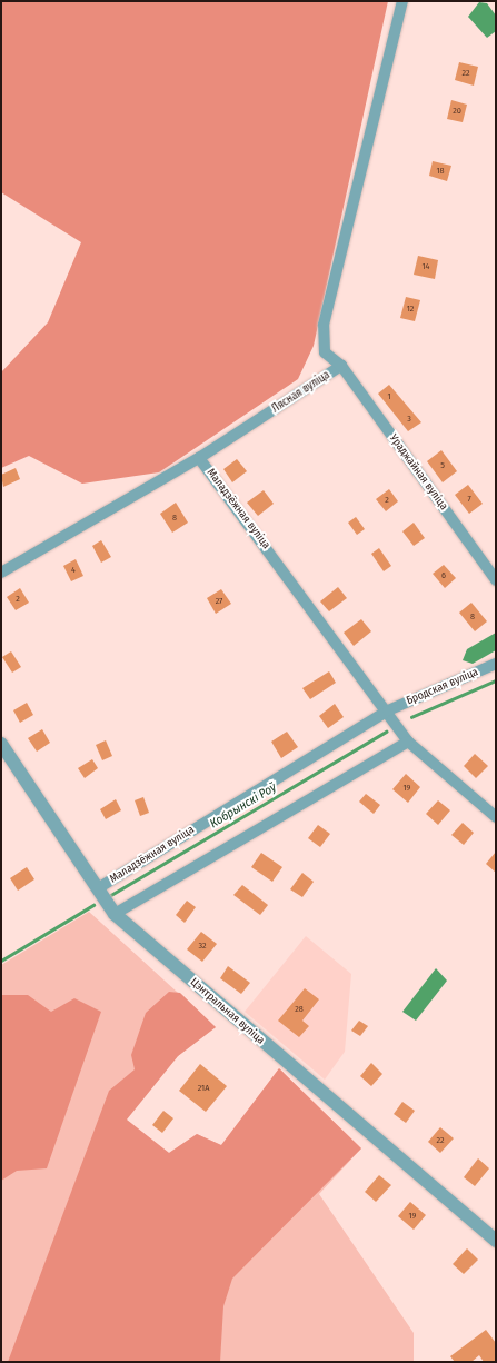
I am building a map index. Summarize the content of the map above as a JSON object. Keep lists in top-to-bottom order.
{
  "streets": {
    "street": [
      "Лясная вуліца",
      "Ураджайная вуліца",
      "Маладзёжная вуліца",
      "Бродская вуліца",
      "Цэнтральная вуліца"
    ]
  },
  "crossings": [
    ["Лясная вуліца", "Ураджайная вуліца"],
    ["Лясная вуліца", "Маладзёжная вуліца"],
    ["Маладзёжная вуліца", "Бродская вуліца"],
    ["Маладзёжная вуліца", "Цэнтральная вуліца"]
  ],
  "water": ["Кобрынскі Роў"],
  "house_numbers": [
    "22",
    "20",
    "18",
    "14",
    "12",
    "1",
    "3",
    "5",
    "7",
    "2",
    "8",
    "4",
    "6",
    "2",
    "27",
    "8",
    "19",
    "32",
    "28",
    "21А",
    "22",
    "19"
  ]
}
